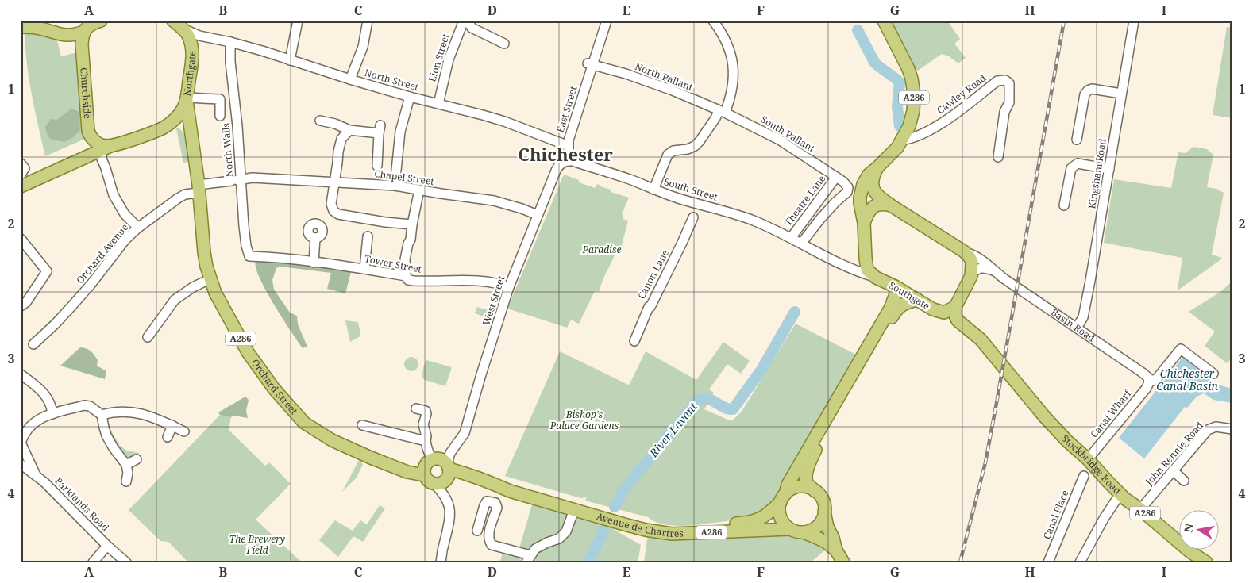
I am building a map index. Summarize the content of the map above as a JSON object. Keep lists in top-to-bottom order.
{
  "streets": {
    "main road": [
      "Northgate",
      "Churchside",
      "A286",
      "Southgate",
      "Orchard Street",
      "Stockbridge Road",
      "Avenue de Chartres"
    ],
    "street": [
      "Lion Street",
      "North Pallant",
      "North Street",
      "Cawley Road",
      "East Street",
      "South Pallant",
      "North Walls",
      "Kingsham Road",
      "Chapel Street",
      "South Street",
      "Theatre Lane",
      "Orchard Avenue",
      "Tower Street",
      "Canon Lane",
      "West Street",
      "Basin Road",
      "Canal Wharf",
      "John Rennie Road",
      "Parklands Road",
      "Canal Place"
    ]
  },
  "crossings": [
    ["Lion Street", "North Street"],
    ["Northgate", "North Street"],
    ["Northgate", "A286"],
    ["Northgate", "Orchard Street"],
    ["North Pallant", "East Street"],
    ["North Pallant", "South Pallant"],
    ["North Street", "East Street"],
    ["North Street", "North Walls"],
    ["Cawley Road", "A286"],
    ["A286", "Southgate"],
    ["A286", "Basin Road"],
    ["East Street", "South Street"],
    ["East Street", "West Street"],
    ["South Pallant", "Theatre Lane"],
    ["North Walls", "Chapel Street"],
    ["North Walls", "Tower Street"],
    ["Kingsham Road", "Basin Road"],
    ["Chapel Street", "West Street"],
    ["South Street", "Theatre Lane"],
    ["South Street", "Canon Lane"],
    ["South Street", "Southgate"],
    ["South Street", "West Street"],
    ["Orchard Avenue", "Orchard Street"],
    ["Tower Street", "West Street"],
    ["Southgate", "Stockbridge Road"],
    ["Southgate", "Avenue de Chartres"],
    ["West Street", "Orchard Street"],
    ["West Street", "Avenue de Chartres"],
    ["Basin Road", "Canal Wharf"],
    ["Orchard Street", "Avenue de Chartres"],
    ["Canal Wharf", "Stockbridge Road"],
    ["John Rennie Road", "Stockbridge Road"]
  ],
  "districts": ["Chichester"],
  "water": ["Chichester Canal Basin", "River Lavant"],
  "parks": ["Paradise", "Bishop's Palace Gardens", "The Brewery Field"],
  "north": "left",
  "grid": {
    "columns": [
      "A",
      "B",
      "C",
      "D",
      "E",
      "F",
      "G",
      "H",
      "I"
    ],
    "rows": [
      "1",
      "2",
      "3",
      "4"
    ]
  }
}
